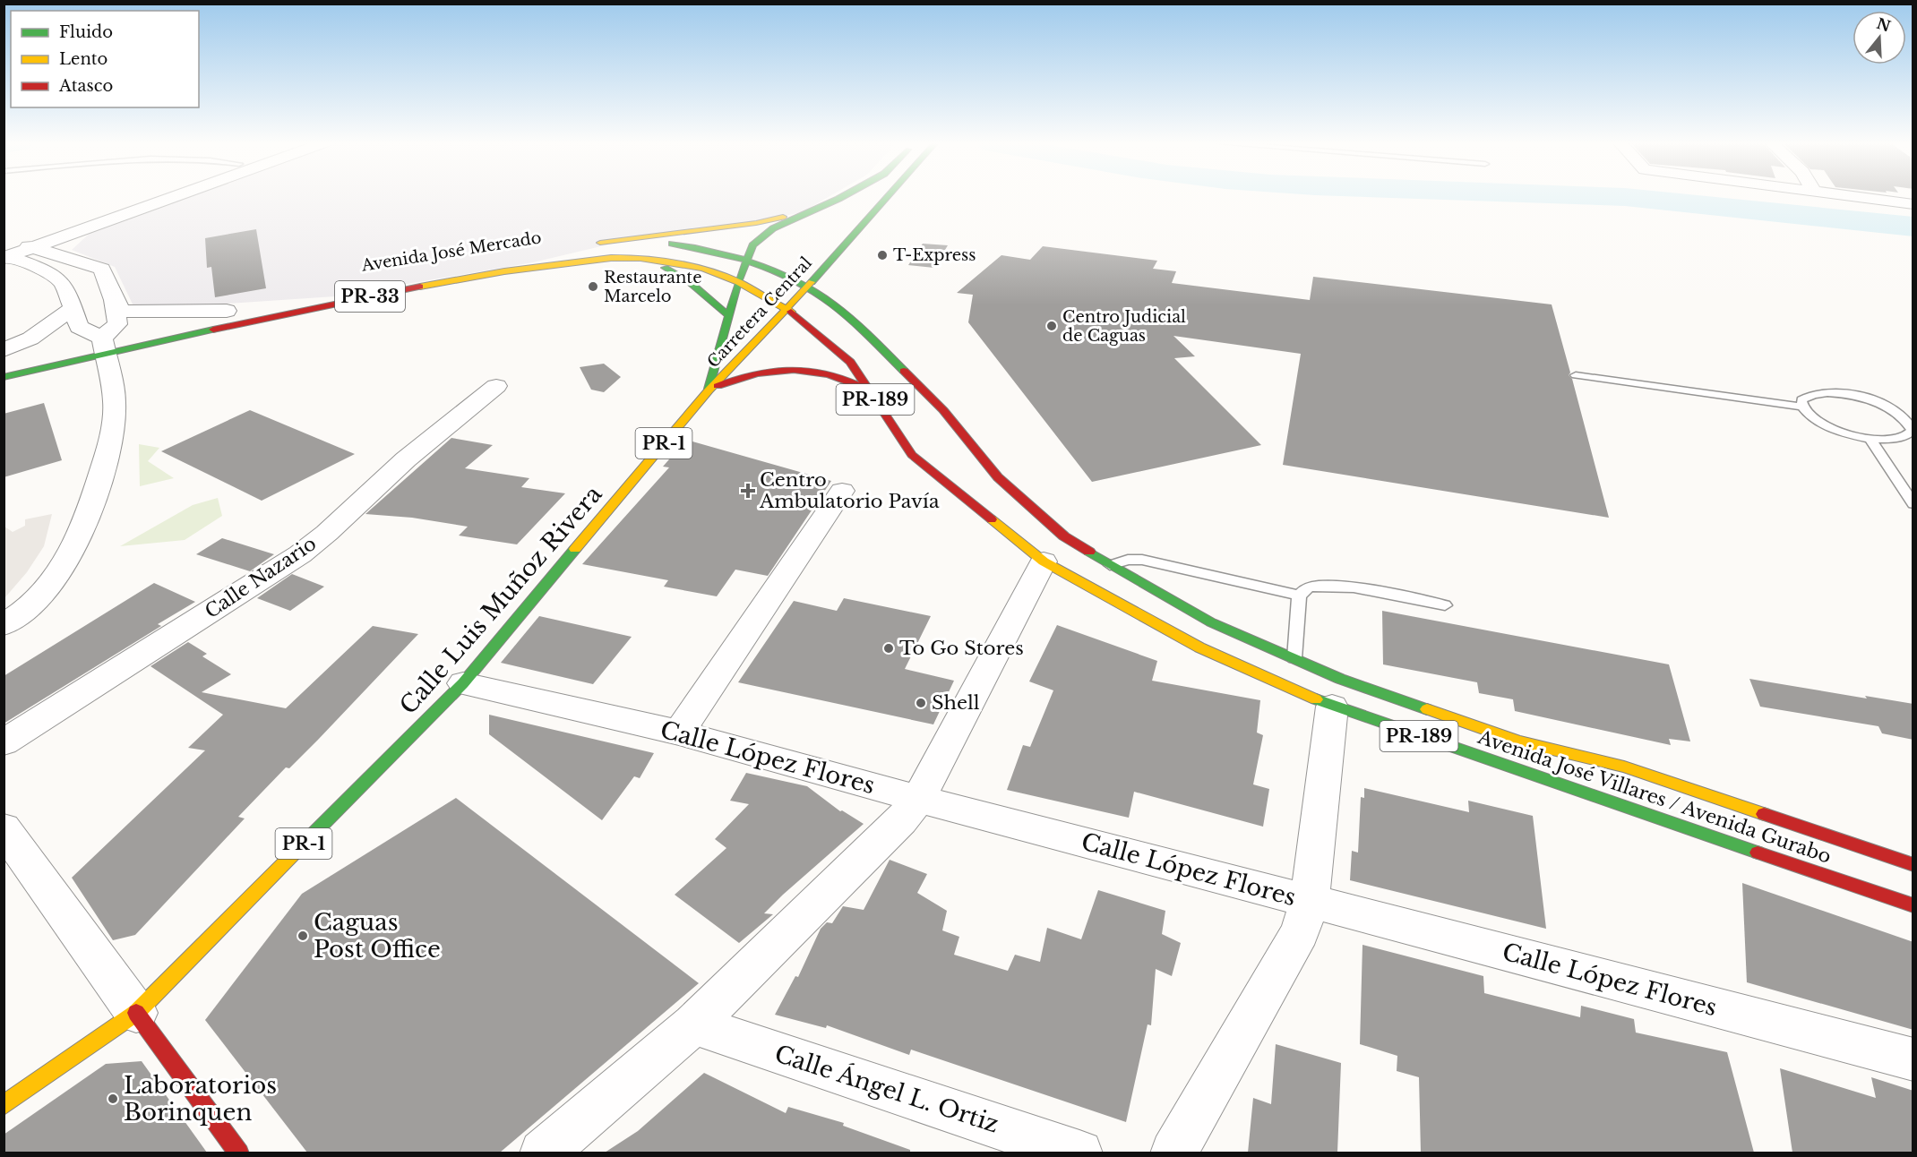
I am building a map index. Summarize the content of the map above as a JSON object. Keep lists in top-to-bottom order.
{
  "streets": {
    "main road": [
      "Avenida José Mercado",
      "PR-33",
      "Carretera Central",
      "PR-189",
      "PR-1",
      "Calle Luis Muñoz Rivera",
      "Avenida José Villares / Avenida Gurabo"
    ],
    "street": ["Calle Nazario", "Calle López Flores", "Calle Ángel L. Ortiz"]
  },
  "crossings": [
    ["Avenida José Mercado", "Carretera Central"],
    ["Avenida José Mercado", "Avenida José Villares / Avenida Gurabo"],
    ["Carretera Central", "Calle Luis Muñoz Rivera"],
    ["Carretera Central", "Avenida José Villares / Avenida Gurabo"],
    ["Calle Luis Muñoz Rivera", "Calle López Flores"]
  ],
  "places": {
    "other": [
      "T-Express",
      "Restaurante Marcelo",
      "Centro Judicial de Caguas",
      "To Go Stores",
      "Shell",
      "Caguas Post Office",
      "Laboratorios Borinquen"
    ],
    "health": ["Centro Ambulatorio Pavía"]
  },
  "legend": ["Fluido", "Lento", "Atasco"],
  "north": "top"
}
